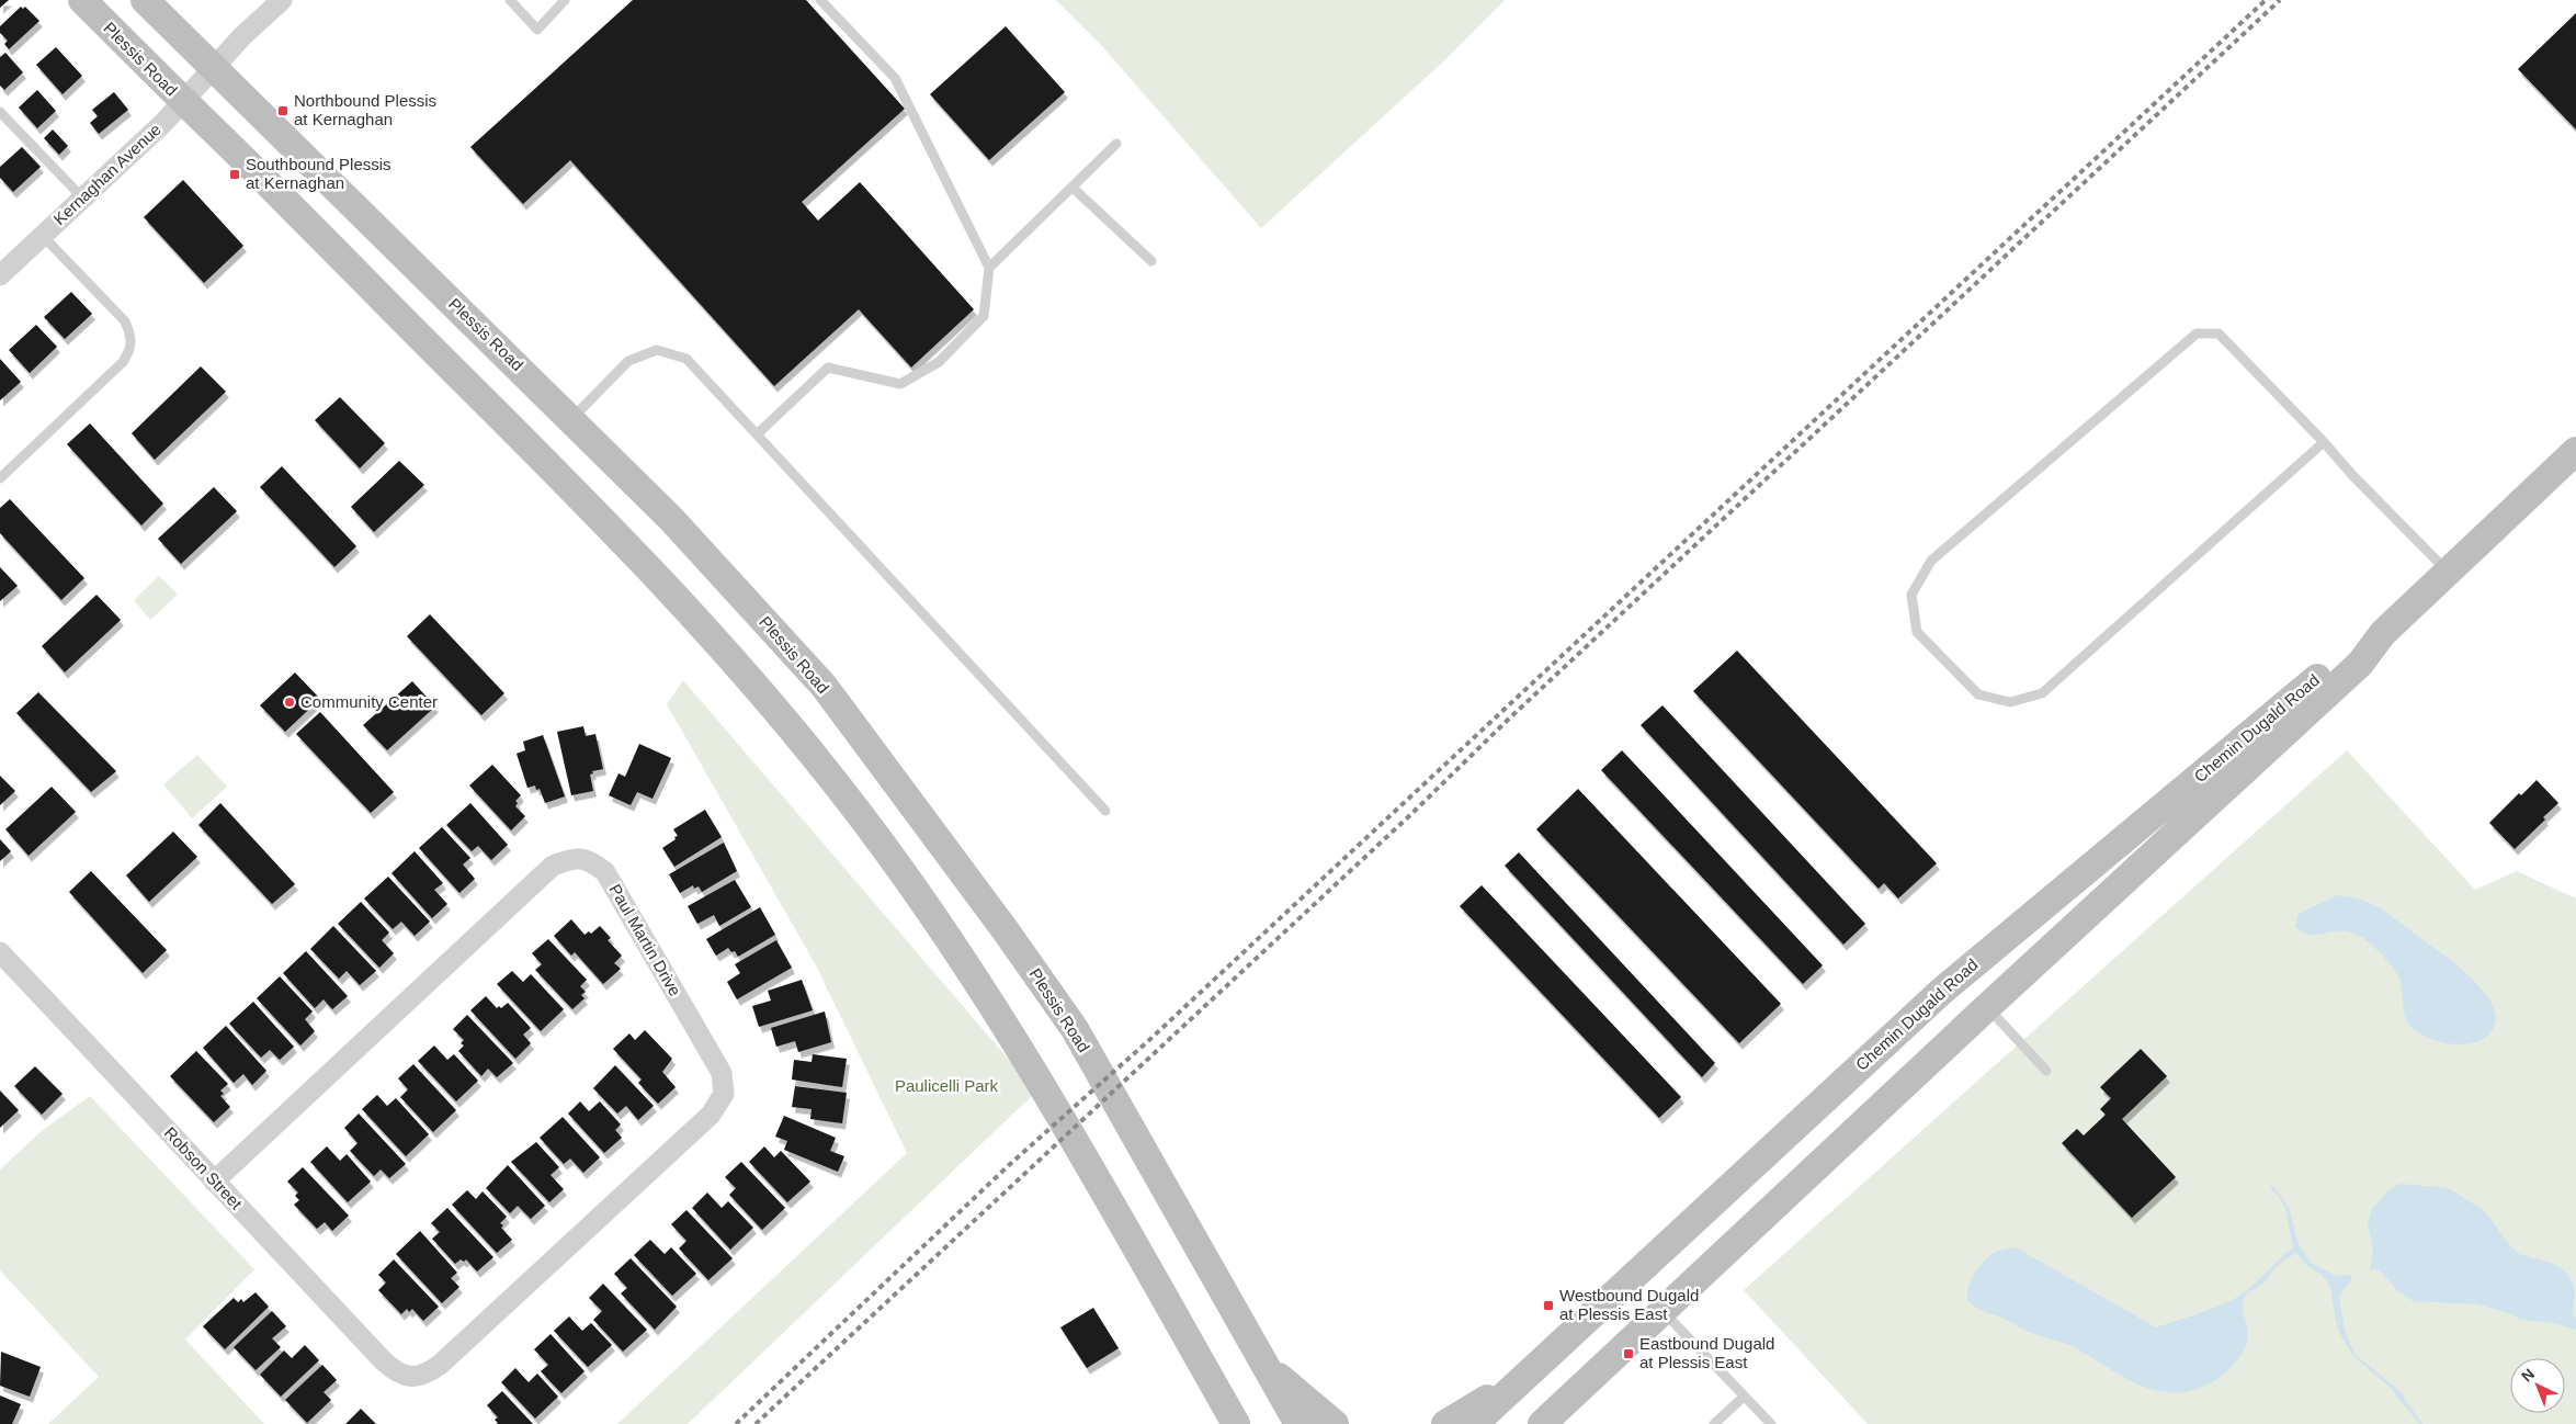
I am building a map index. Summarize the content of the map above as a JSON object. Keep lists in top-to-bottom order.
{
  "streets": {
    "main road": ["Plessis Road", "Chemin Dugald Road"],
    "street": ["Kernaghan Avenue", "Paul Martin Drive", "Robson Street"]
  },
  "crossings": [
    ["Plessis Road", "Kernaghan Avenue"],
    ["Paul Martin Drive", "Robson Street"]
  ],
  "parks": ["Paulicelli Park"],
  "places": {
    "transit": [
      "Northbound Plessis at Kernaghan",
      "Southbound Plessis at Kernaghan",
      "Westbound Dugald at Plessis East",
      "Eastbound Dugald at Plessis East"
    ],
    "other": ["Community Center"]
  },
  "north": "top left"
}
